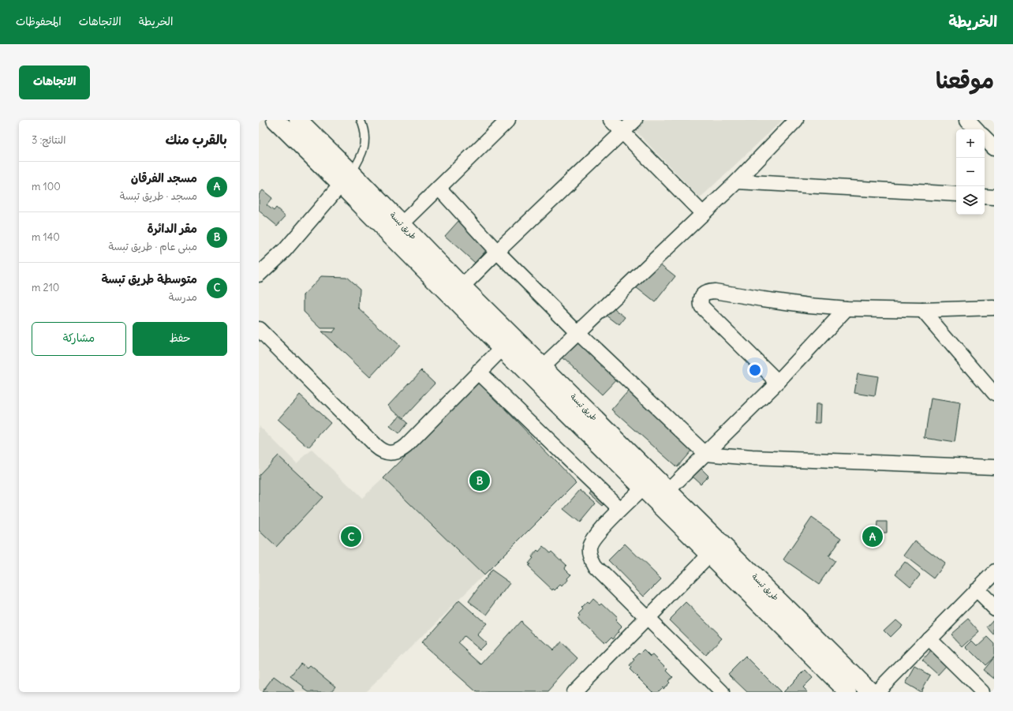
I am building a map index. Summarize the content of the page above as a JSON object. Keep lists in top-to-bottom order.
{
  "streets": {
    "main road": ["طريق تبسة"]
  },
  "page": {
    "header": "الخريطة",
    "nav": ["الخريطة", "الاتجاهات", "المحفوظات"],
    "title": "موقعنا",
    "buttons": [
      "الاتجاهات",
      ["حفظ", "مشاركة"]
    ],
    "heading": ["بالقرب منك", "النتائج: 3"],
    "map_buttons": ["+", "−"],
    "list": [
      {
        "mark": "A",
        "name": "مسجد الفرقان",
        "note": "مسجد · طريق تبسة",
        "value": "100 m"
      },
      {
        "mark": "B",
        "name": "مقر الدائرة",
        "note": "مبنى عام · طريق تبسة",
        "value": "140 m"
      },
      {
        "mark": "C",
        "name": "متوسطة طريق تبسة",
        "note": "مدرسة",
        "value": "210 m"
      }
    ],
    "pins": ["B", "A", "C"]
  }
}
